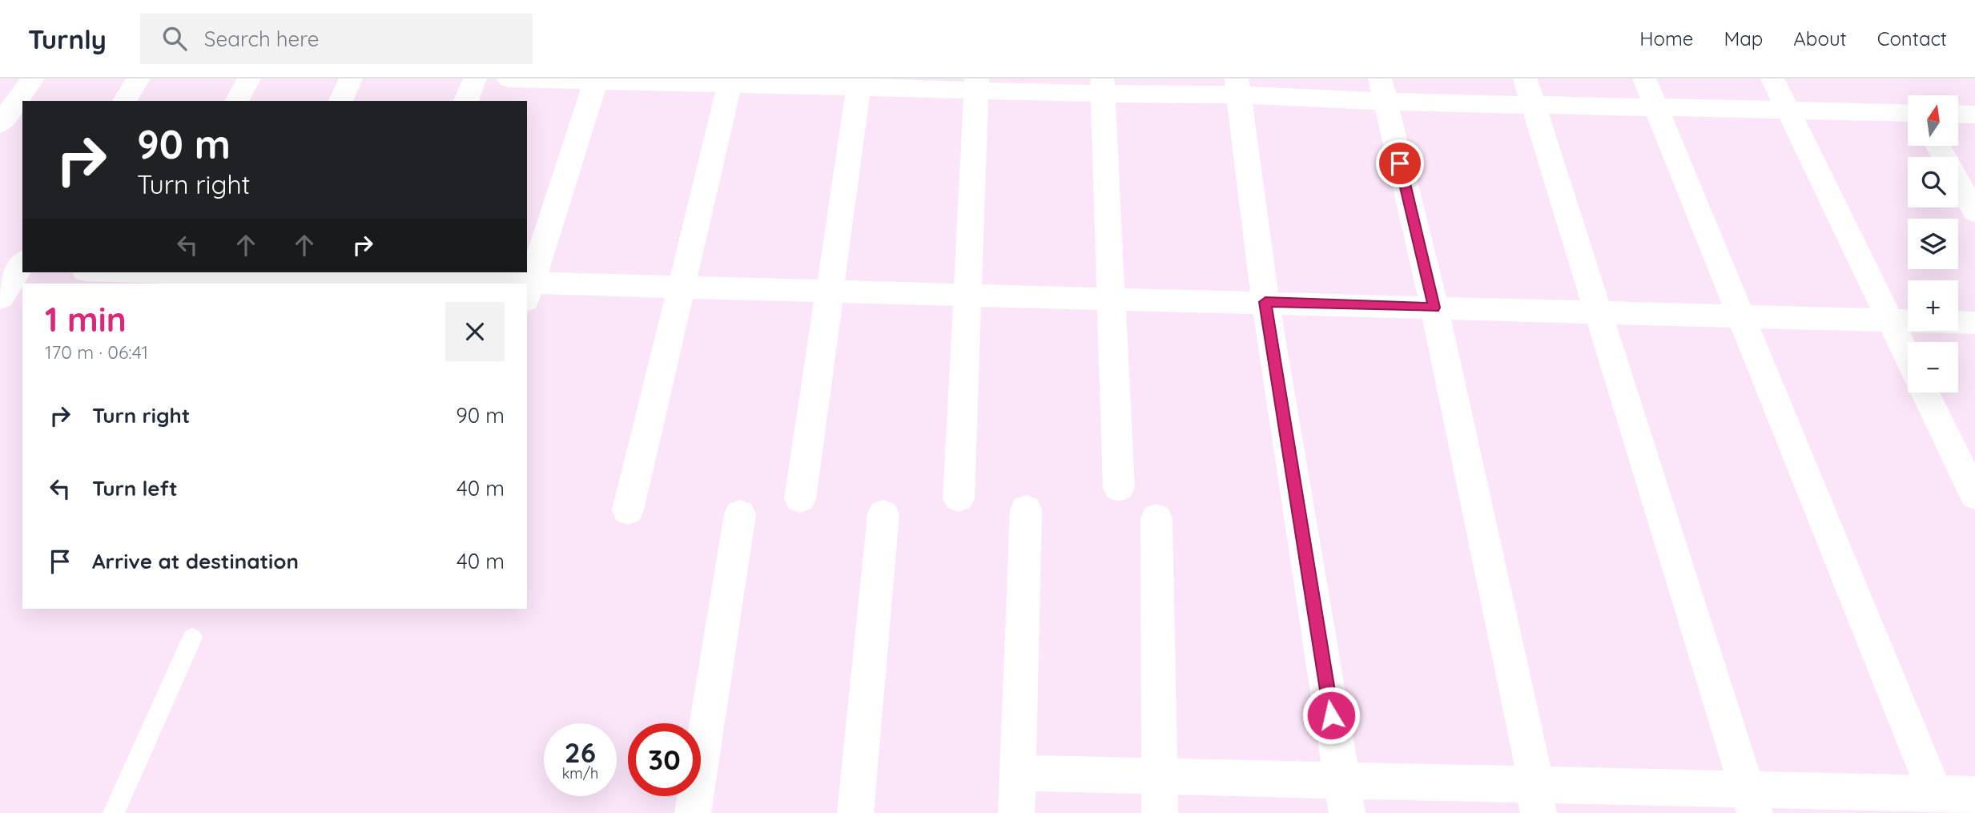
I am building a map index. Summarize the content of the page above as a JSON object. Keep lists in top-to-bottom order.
{
  "north": "top",
  "page": {
    "header": "Turnly",
    "search": "Search here",
    "nav": [
      "Home",
      "Map",
      "About",
      "Contact"
    ],
    "map_buttons": ["+", "−"],
    "turn": ["90 m", "Turn right"],
    "heading": ["1 min", "170 m · 06:41"],
    "list": [
      {
        "name": "Turn right",
        "value": "90 m"
      },
      {
        "name": "Turn left",
        "value": "40 m"
      },
      {
        "name": "Arrive at destination",
        "value": "40 m"
      }
    ],
    "speed": "26 km/h",
    "limit": "30"
  }
}
